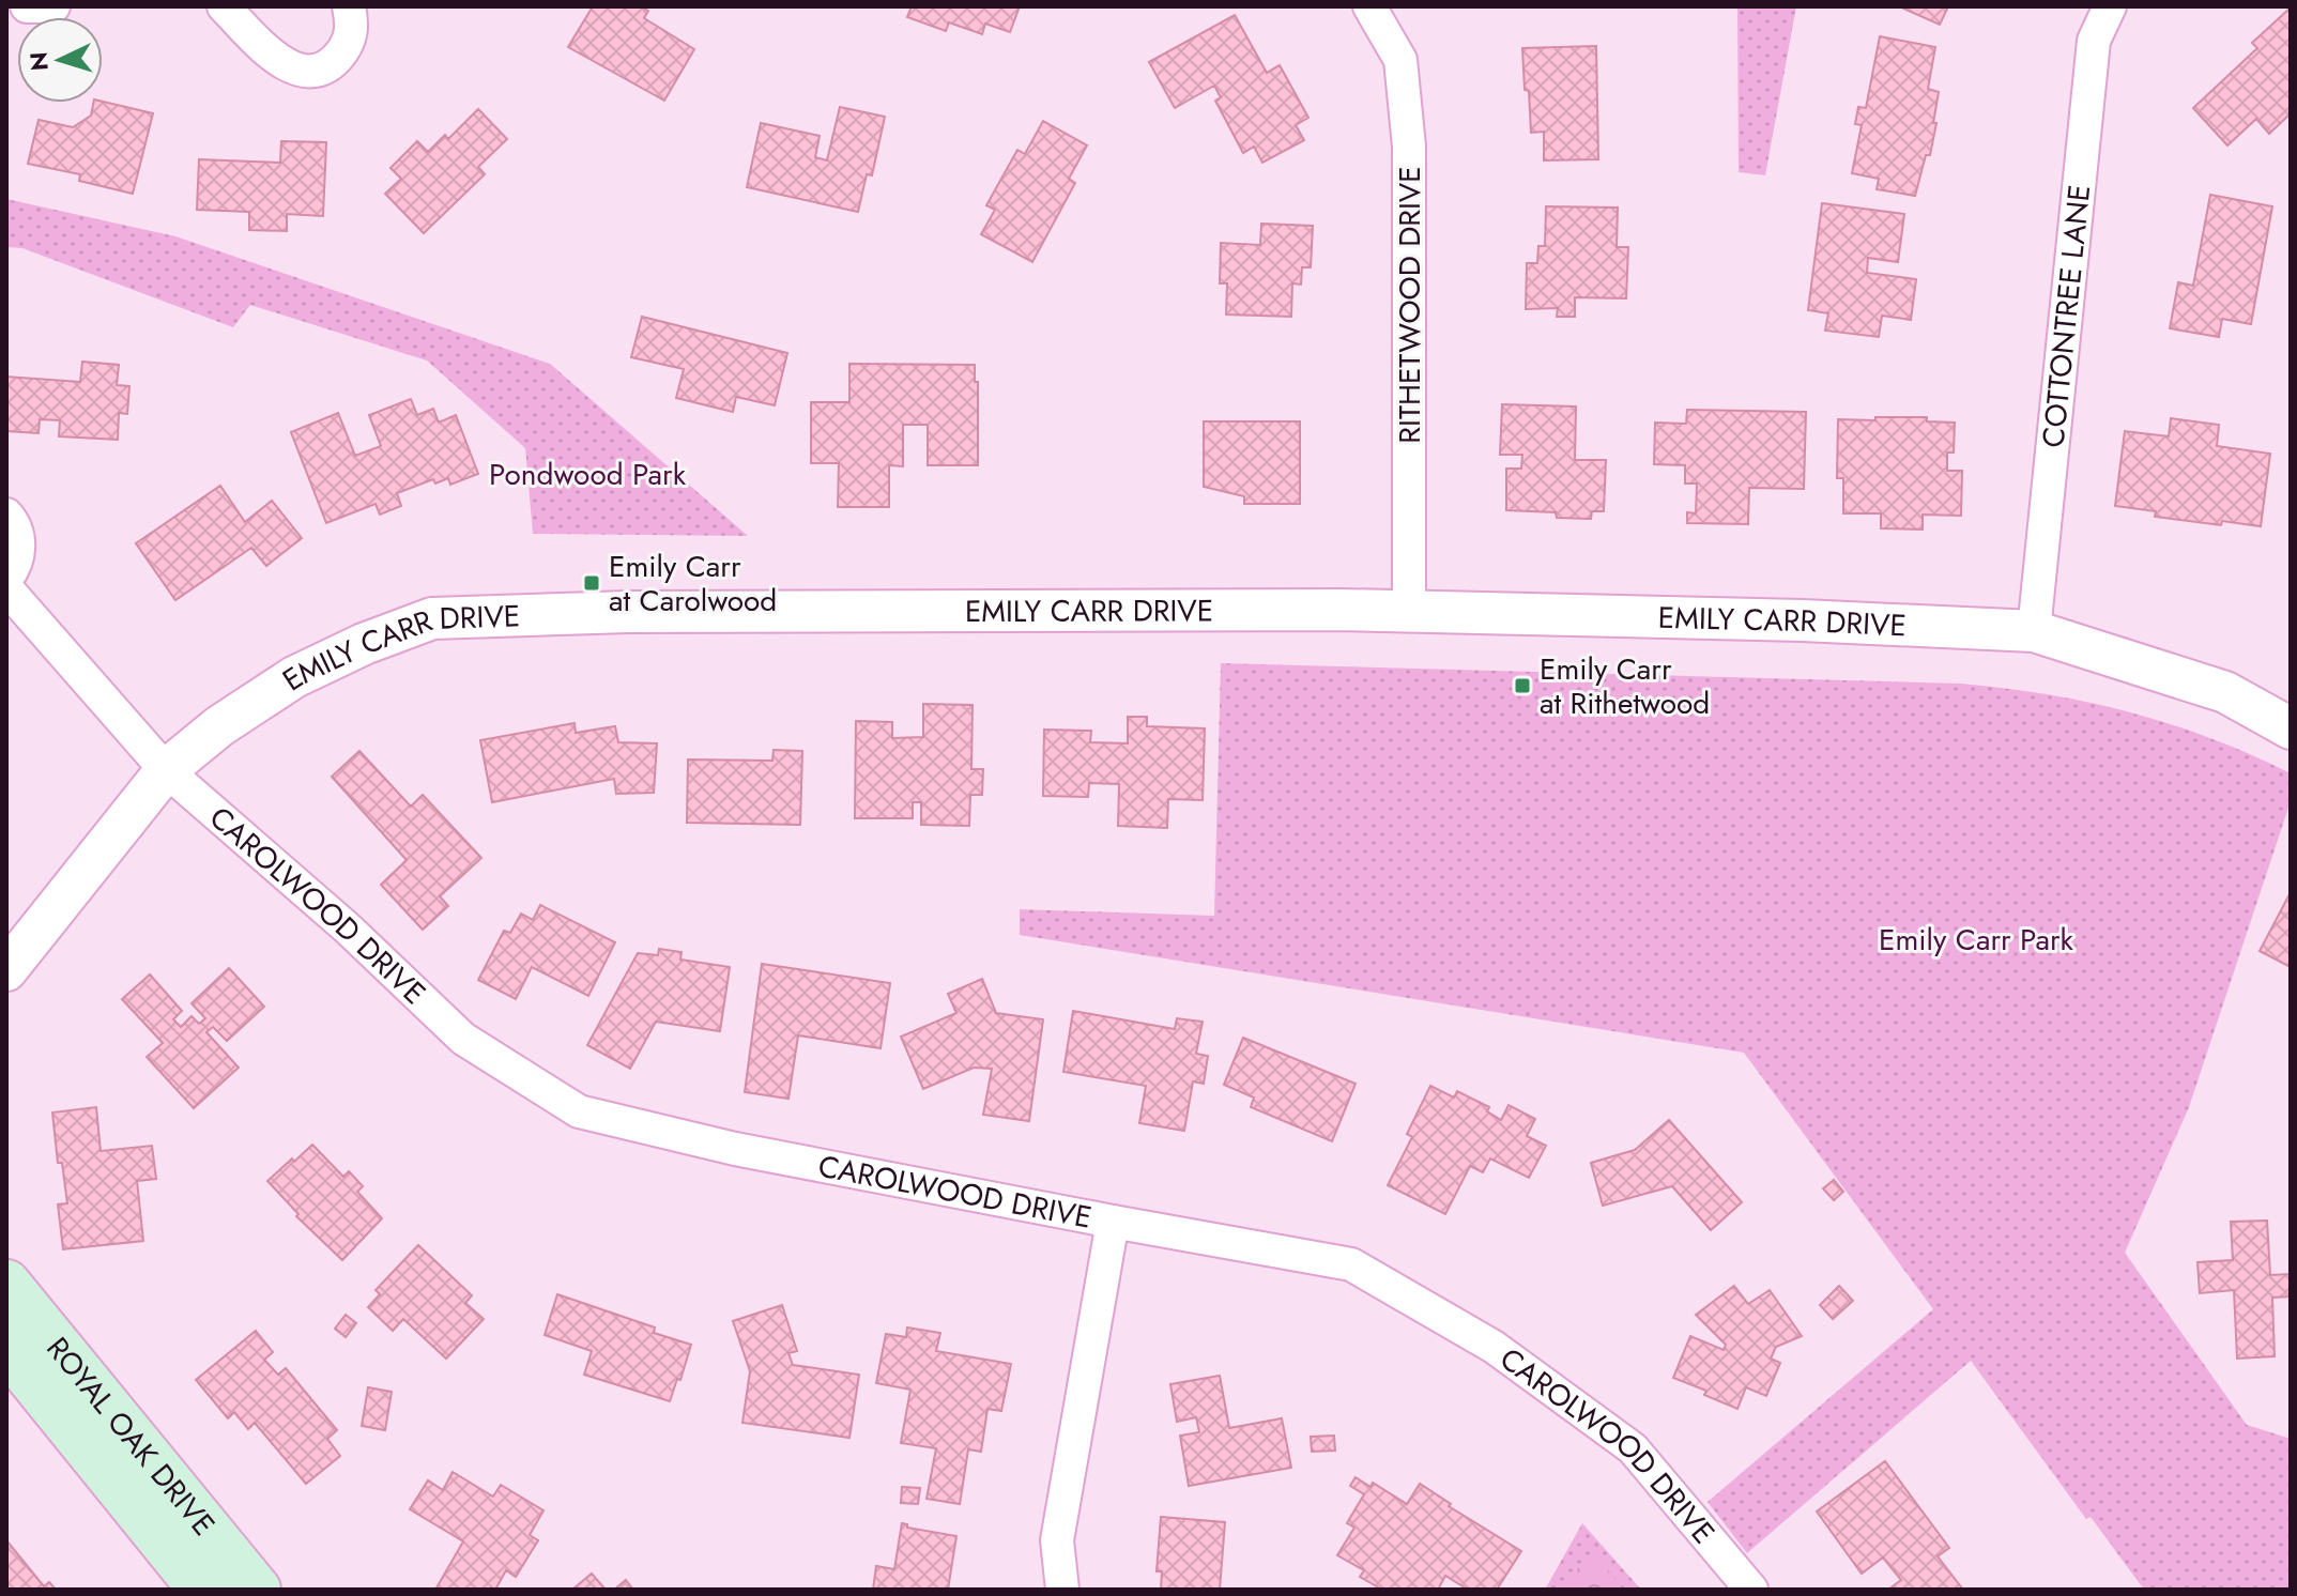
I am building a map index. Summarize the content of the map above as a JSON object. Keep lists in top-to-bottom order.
{
  "streets": {
    "main road": ["ROYAL OAK DRIVE"],
    "street": [
      "RITHETWOOD DRIVE",
      "COTTONTREE LANE",
      "EMILY CARR DRIVE",
      "CAROLWOOD DRIVE"
    ]
  },
  "crossings": [
    ["RITHETWOOD DRIVE", "EMILY CARR DRIVE"],
    ["COTTONTREE LANE", "EMILY CARR DRIVE"],
    ["EMILY CARR DRIVE", "CAROLWOOD DRIVE"]
  ],
  "parks": ["Pondwood Park", "Emily Carr Park"],
  "places": {
    "transit": ["Emily Carr at Carolwood", "Emily Carr at Rithetwood"]
  },
  "north": "left"
}
